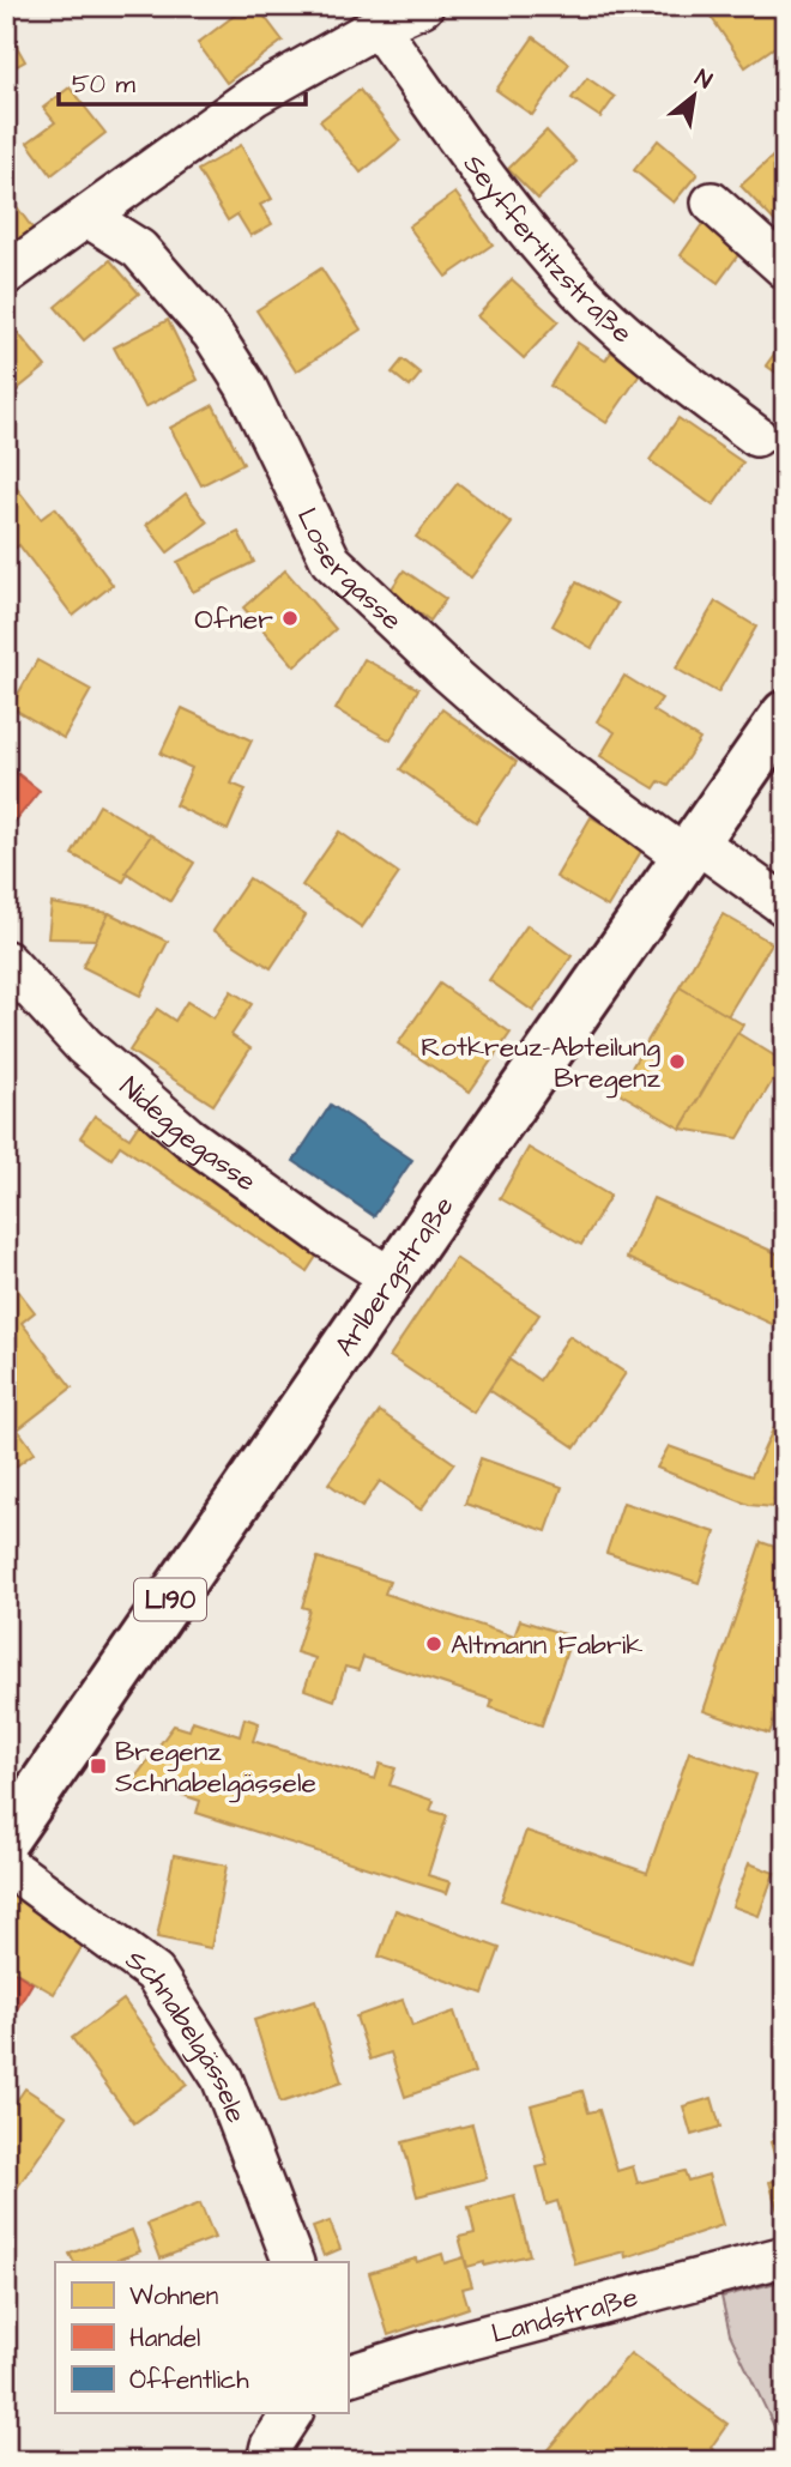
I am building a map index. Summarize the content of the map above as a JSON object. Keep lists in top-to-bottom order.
{
  "streets": {
    "main road": ["Arlbergstraße", "L190"],
    "street": [
      "Seyffertitzstraße",
      "Losergasse",
      "Nideggegasse",
      "Schnabelgässele",
      "Landstraße"
    ]
  },
  "crossings": [
    ["Losergasse", "Arlbergstraße"],
    ["Nideggegasse", "Arlbergstraße"],
    ["Arlbergstraße", "Schnabelgässele"]
  ],
  "places": {
    "other": ["Ofner", "Rotkreuz-Abteilung Bregenz", "Altmann Fabrik"],
    "transit": ["Bregenz Schnabelgässele"]
  },
  "legend": ["Wohnen", "Handel", "Öffentlich"],
  "scale_bar": "50 m",
  "north": "top right"
}
